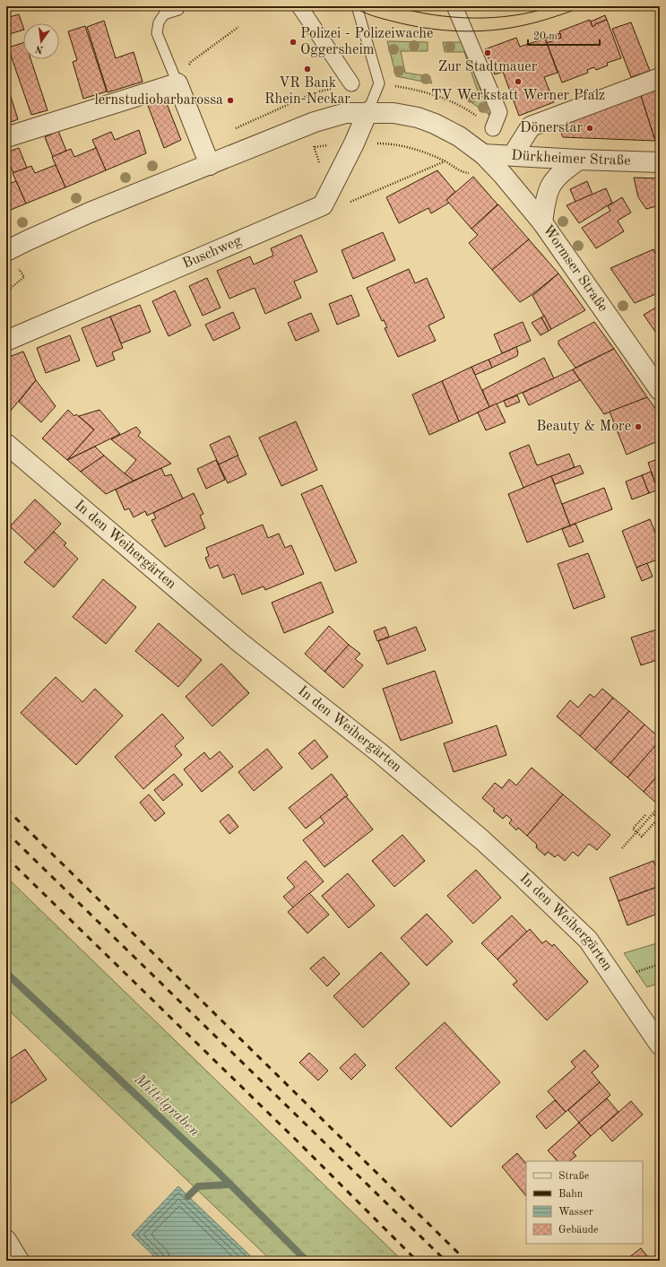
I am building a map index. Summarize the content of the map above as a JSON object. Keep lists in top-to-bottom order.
{
  "streets": {
    "street": [
      "Dürkheimer Straße",
      "Buschweg",
      "Wormser Straße",
      "In den Weihergärten"
    ]
  },
  "crossings": [
    ["Dürkheimer Straße", "Wormser Straße"]
  ],
  "water": ["Mittelgraben"],
  "places": [
    "Polizei - Polizeiwache Oggersheim",
    "Zur Stadtmauer",
    "VR Bank Rhein-Neckar",
    "TV Werkstatt Werner Pfalz",
    "lernstudiobarbarossa",
    "Dönerstar",
    "Beauty & More"
  ],
  "legend": [
    "Straße",
    "Bahn",
    "Wasser",
    "Gebäude"
  ],
  "scale_bar": "20 m",
  "north": "bottom"
}
